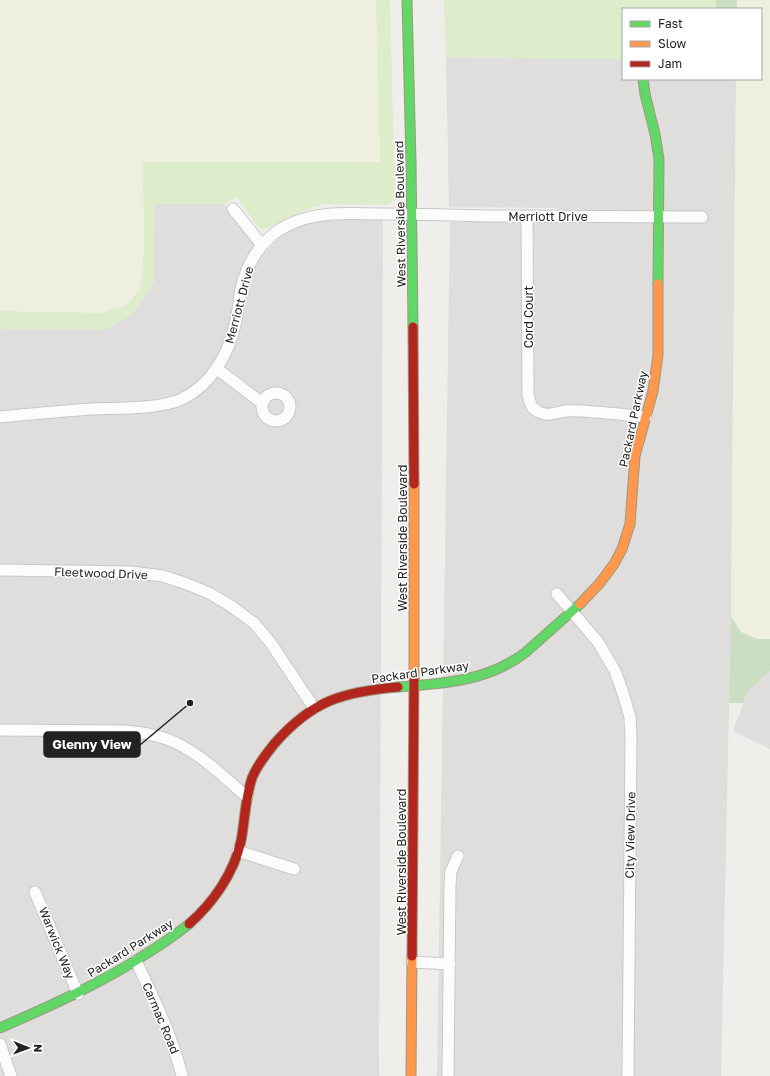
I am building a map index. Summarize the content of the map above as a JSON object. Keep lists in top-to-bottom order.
{
  "streets": {
    "street": [
      "West Riverside Boulevard",
      "Merriott Drive",
      "Cord Court",
      "Packard Parkway",
      "Fleetwood Drive",
      "City View Drive",
      "Warwick Way",
      "Carmac Road"
    ]
  },
  "crossings": [
    ["West Riverside Boulevard", "Merriott Drive"],
    ["West Riverside Boulevard", "Packard Parkway"],
    ["Merriott Drive", "Cord Court"],
    ["Merriott Drive", "Packard Parkway"],
    ["Cord Court", "Packard Parkway"],
    ["Packard Parkway", "Fleetwood Drive"],
    ["Packard Parkway", "City View Drive"],
    ["Packard Parkway", "Warwick Way"],
    ["Packard Parkway", "Carmac Road"]
  ],
  "places": ["Glenny View"],
  "legend": ["Fast", "Slow", "Jam"],
  "north": "right"
}
